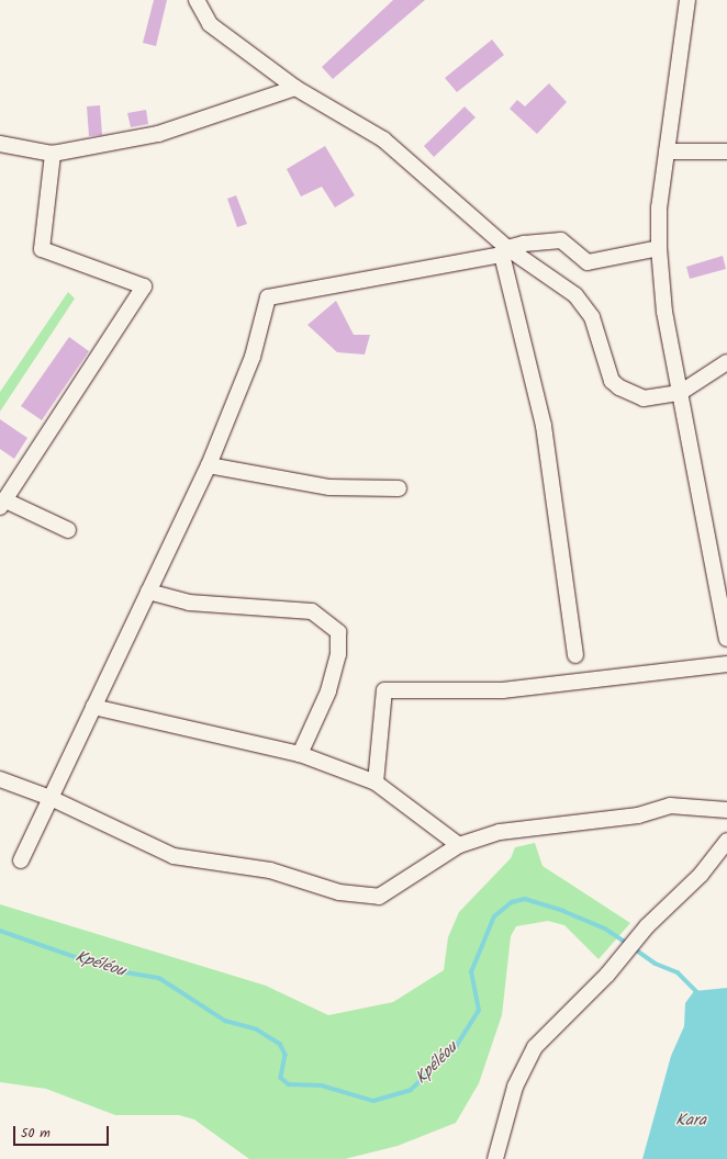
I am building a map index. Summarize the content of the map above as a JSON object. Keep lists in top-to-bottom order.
{
  "water": ["Kpéléou", "Kara"],
  "scale_bar": "50 m"
}
